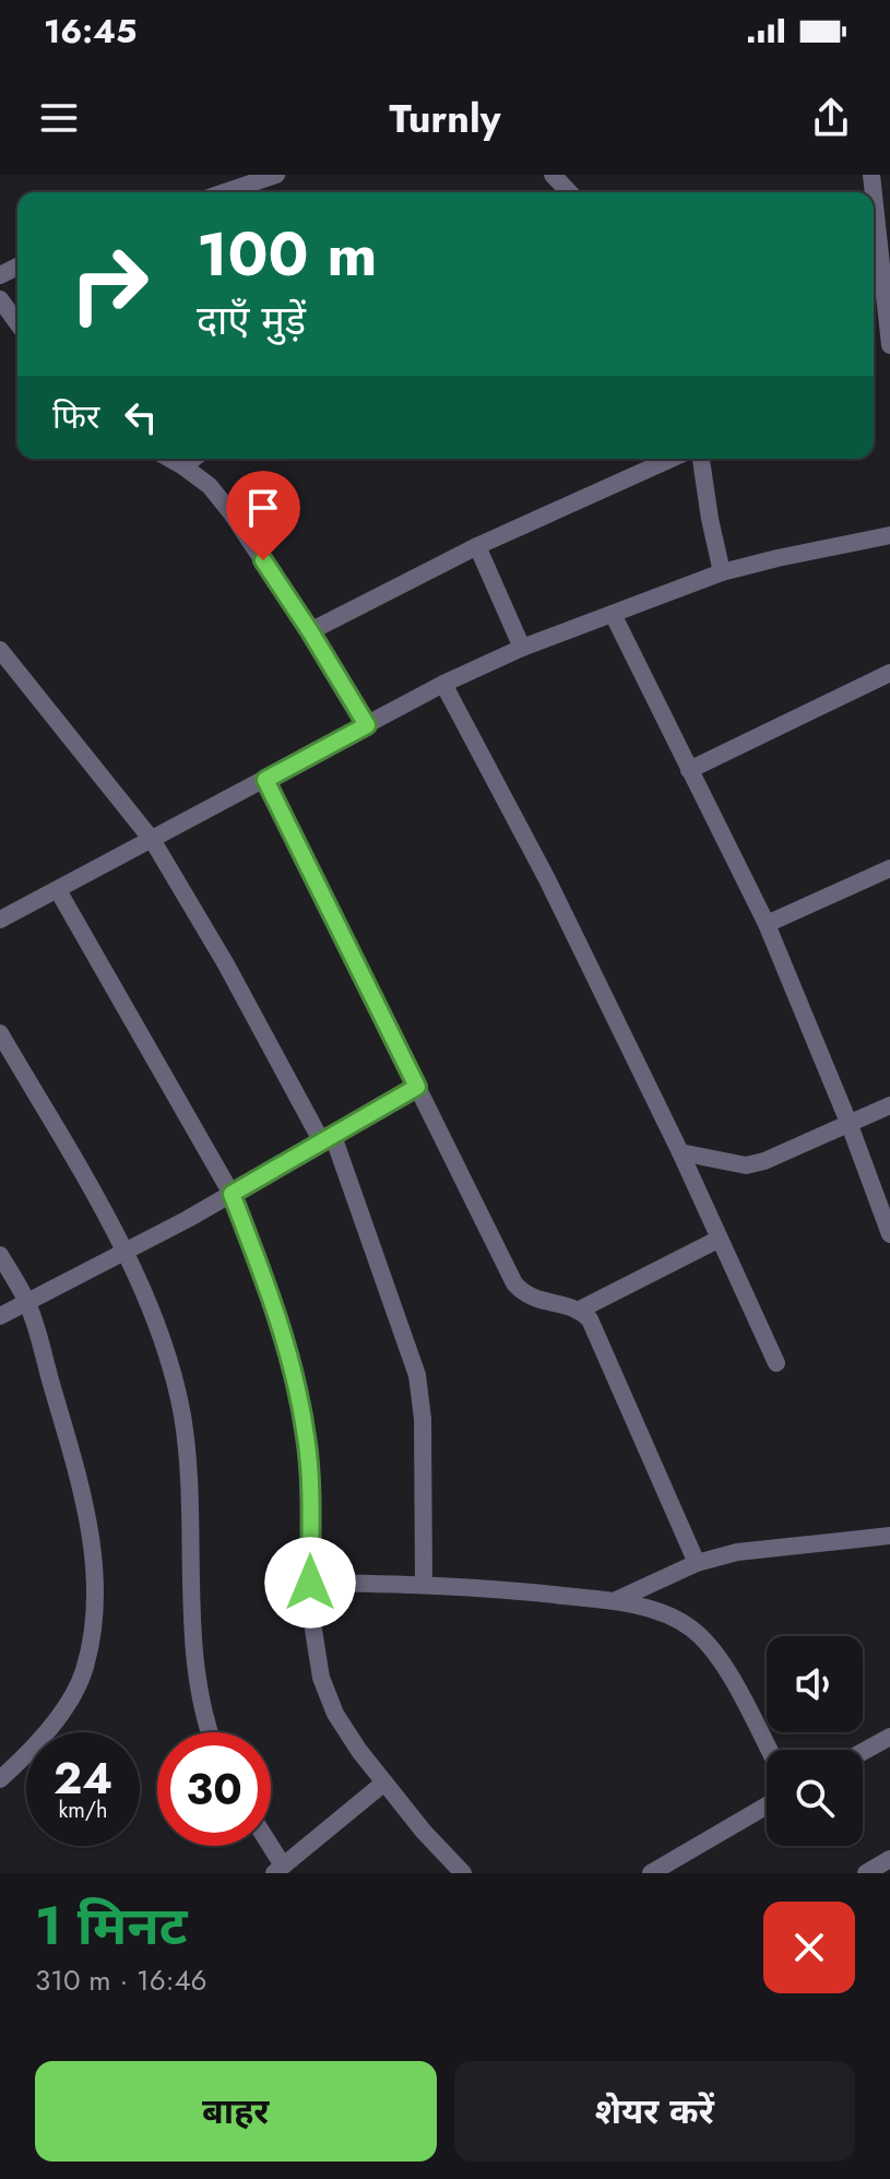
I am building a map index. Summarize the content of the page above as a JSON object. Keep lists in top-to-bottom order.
{
  "page": {
    "status": "16:45",
    "header": "Turnly",
    "turn": ["100 m", "दाएँ मुड़ें"],
    "then": "फिर",
    "speed": "24 km/h",
    "limit": "30",
    "heading": ["1 मिनट", "310 m · 16:46"],
    "buttons": ["बाहर", "शेयर करें"]
  }
}
